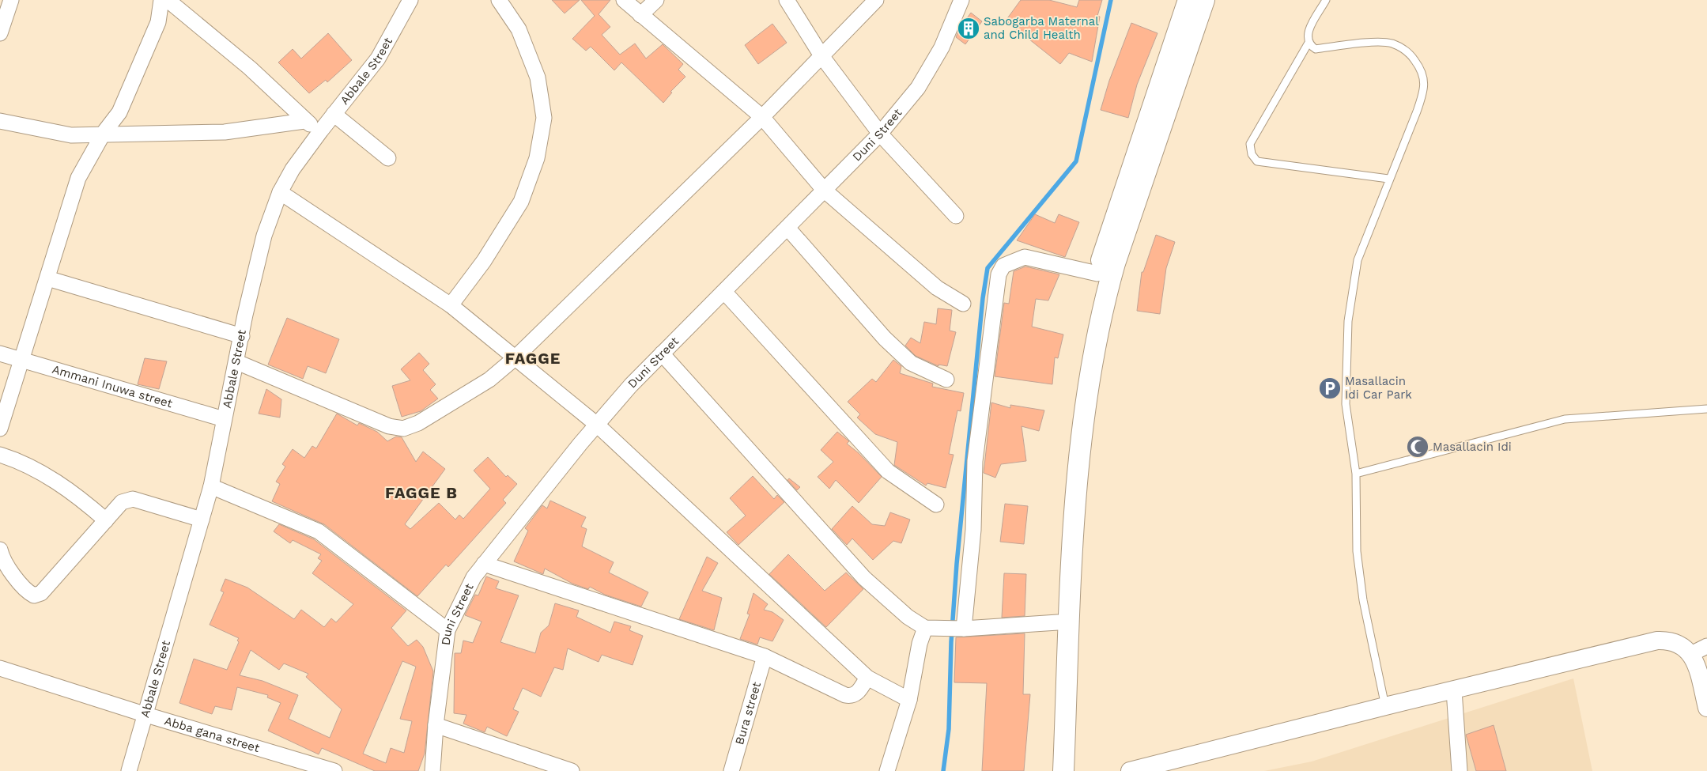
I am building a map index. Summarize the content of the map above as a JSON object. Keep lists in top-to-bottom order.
{
  "streets": {
    "street": [
      "Abbale Street",
      "Duni Street",
      "Ammani Inuwa street",
      "Bura street",
      "Abba gana street"
    ]
  },
  "crossings": [
    ["Abbale Street", "Ammani Inuwa street"],
    ["Abbale Street", "Abba gana street"]
  ],
  "districts": ["FAGGE", "FAGGE B"],
  "places": {
    "building": ["Sabogarba Maternal and Child Health"],
    "parking": ["Masallacin Idi Car Park"],
    "mosque": ["Masallacin Idi"]
  }
}
